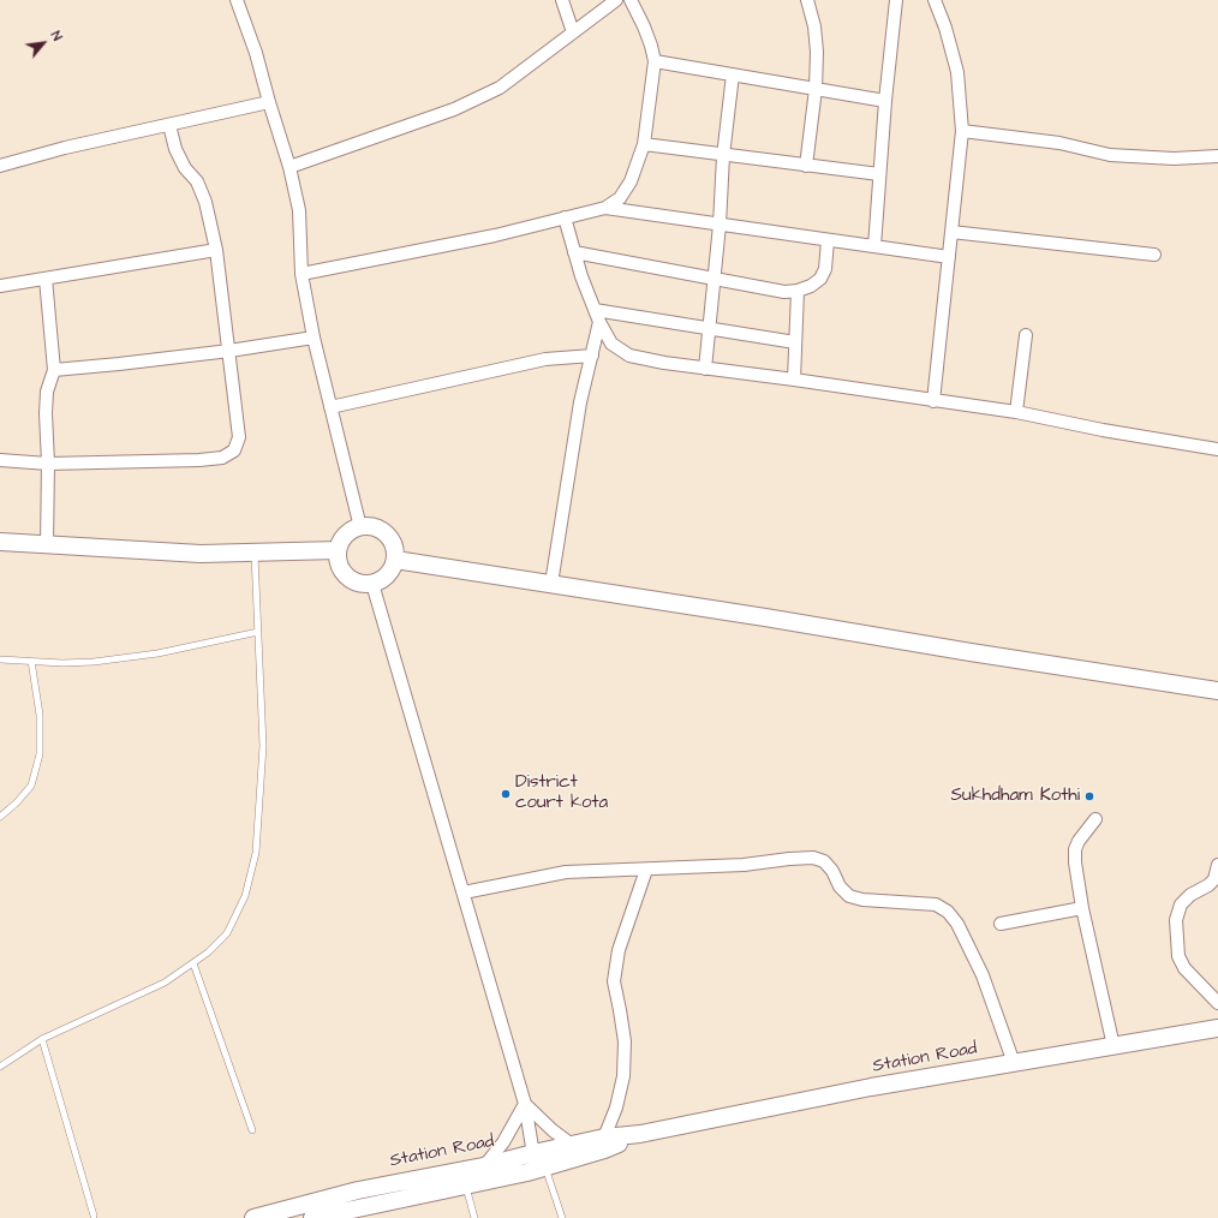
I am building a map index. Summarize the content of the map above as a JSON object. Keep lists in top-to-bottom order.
{
  "streets": {
    "street": ["Station Road"]
  },
  "places": ["District court kota", "Sukhdham Kothi"],
  "north": "top right"
}
